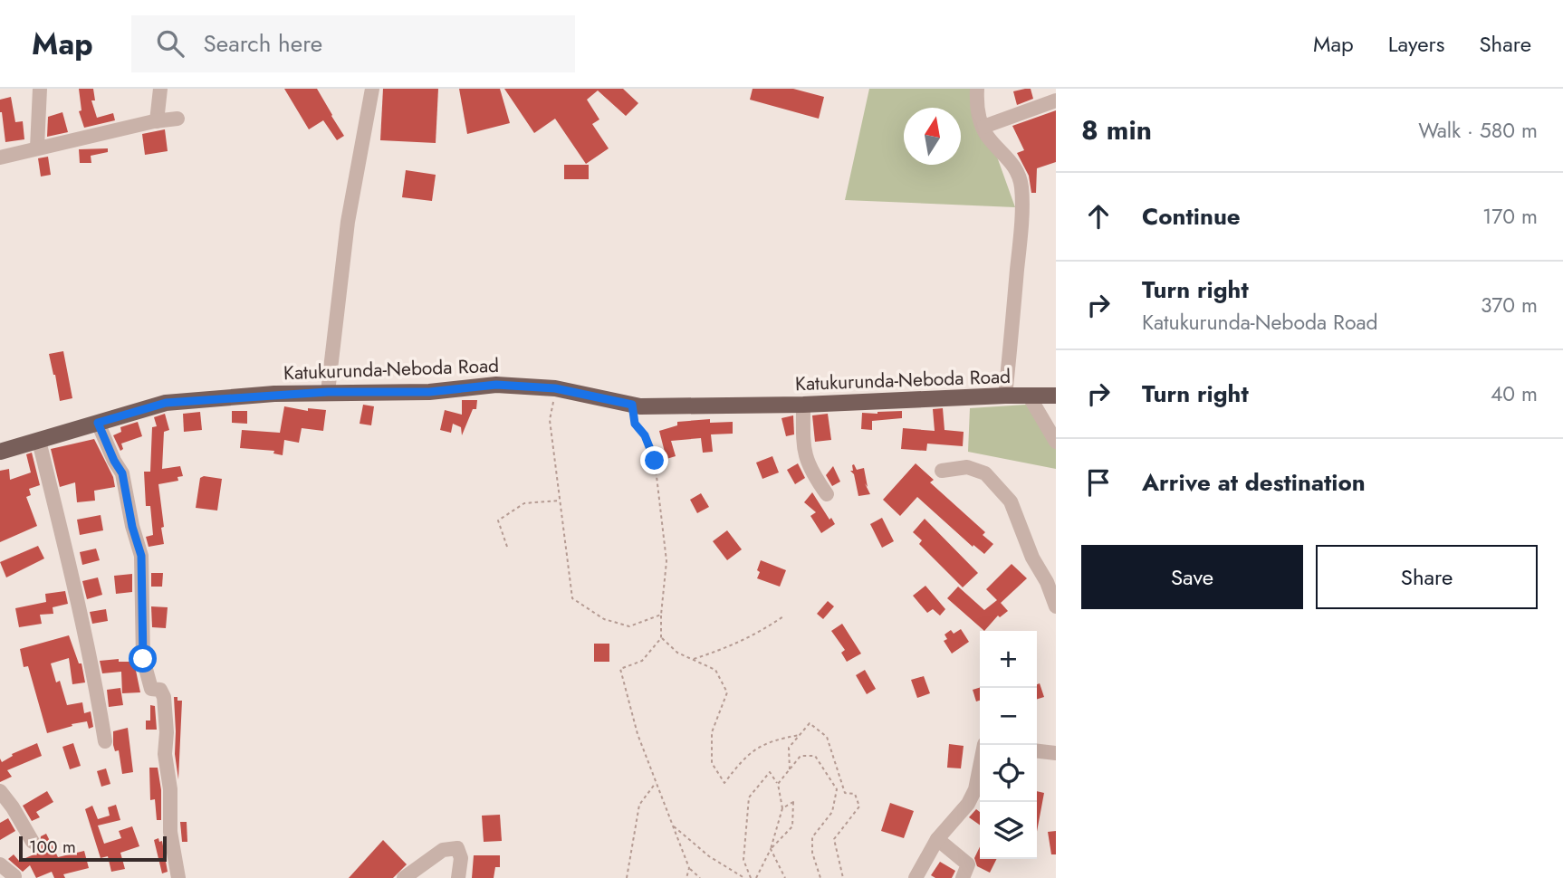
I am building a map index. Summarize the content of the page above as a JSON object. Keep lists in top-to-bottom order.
{
  "streets": {
    "main road": ["Katukurunda-Neboda Road"]
  },
  "scale_bar": "100 m",
  "north": "top",
  "page": {
    "header": "Map",
    "search": "Search here",
    "nav": ["Map", "Layers", "Share"],
    "heading": ["8 min", "Walk · 580 m"],
    "list": [
      ["Continue", "170 m"],
      ["Turn right", "Katukurunda-Neboda Road", "370 m"],
      ["Turn right", "40 m"],
      "Arrive at destination"
    ],
    "buttons": ["Save", "Share"],
    "map_buttons": ["+", "−"],
    "scale": "100 m"
  }
}
